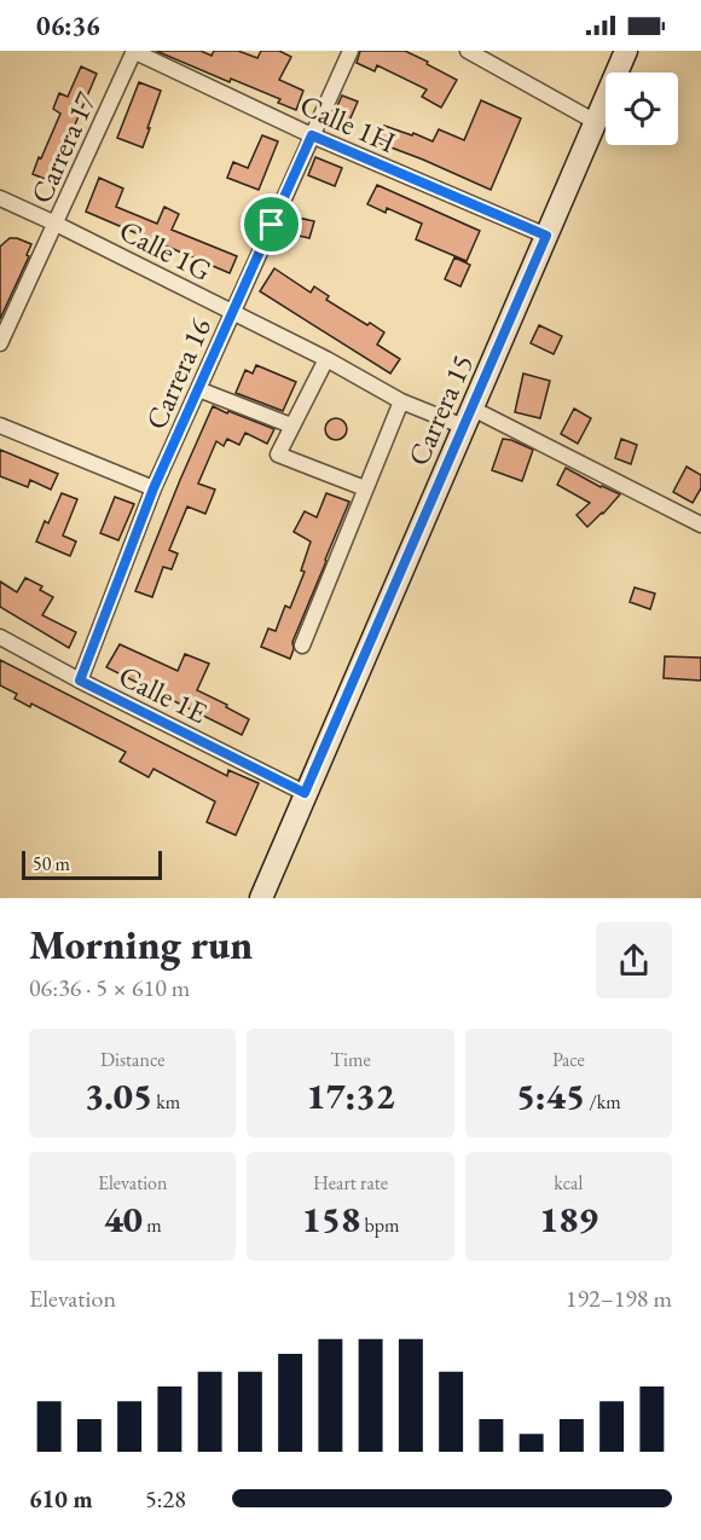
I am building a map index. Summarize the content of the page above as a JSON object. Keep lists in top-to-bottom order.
{
  "streets": {
    "street": [
      "Calle 1H",
      "Carrera 17",
      "Calle 1G",
      "Carrera 16",
      "Carrera 15",
      "Calle 1E"
    ]
  },
  "crossings": [
    ["Calle 1H", "Carrera 17"],
    ["Calle 1H", "Carrera 16"],
    ["Calle 1H", "Carrera 15"],
    ["Carrera 17", "Calle 1G"],
    ["Calle 1G", "Carrera 16"],
    ["Calle 1G", "Carrera 15"],
    ["Carrera 16", "Calle 1E"],
    ["Carrera 15", "Calle 1E"]
  ],
  "scale_bar": "50 m",
  "page": {
    "status": "06:36",
    "scale": "50 m",
    "heading": ["Morning run", "06:36 · 5 × 610 m"],
    "stats": [
      ["Distance", "3.05 km"],
      ["Time", "17:32"],
      ["Pace", "5:45 /km"],
      ["Elevation", "40 m"],
      ["Heart rate", "158 bpm"],
      ["kcal", "189"]
    ],
    "chart": ["Elevation", "192–198 m"],
    "list": [
      {
        "name": "610 m",
        "note": "5:28"
      }
    ]
  }
}
